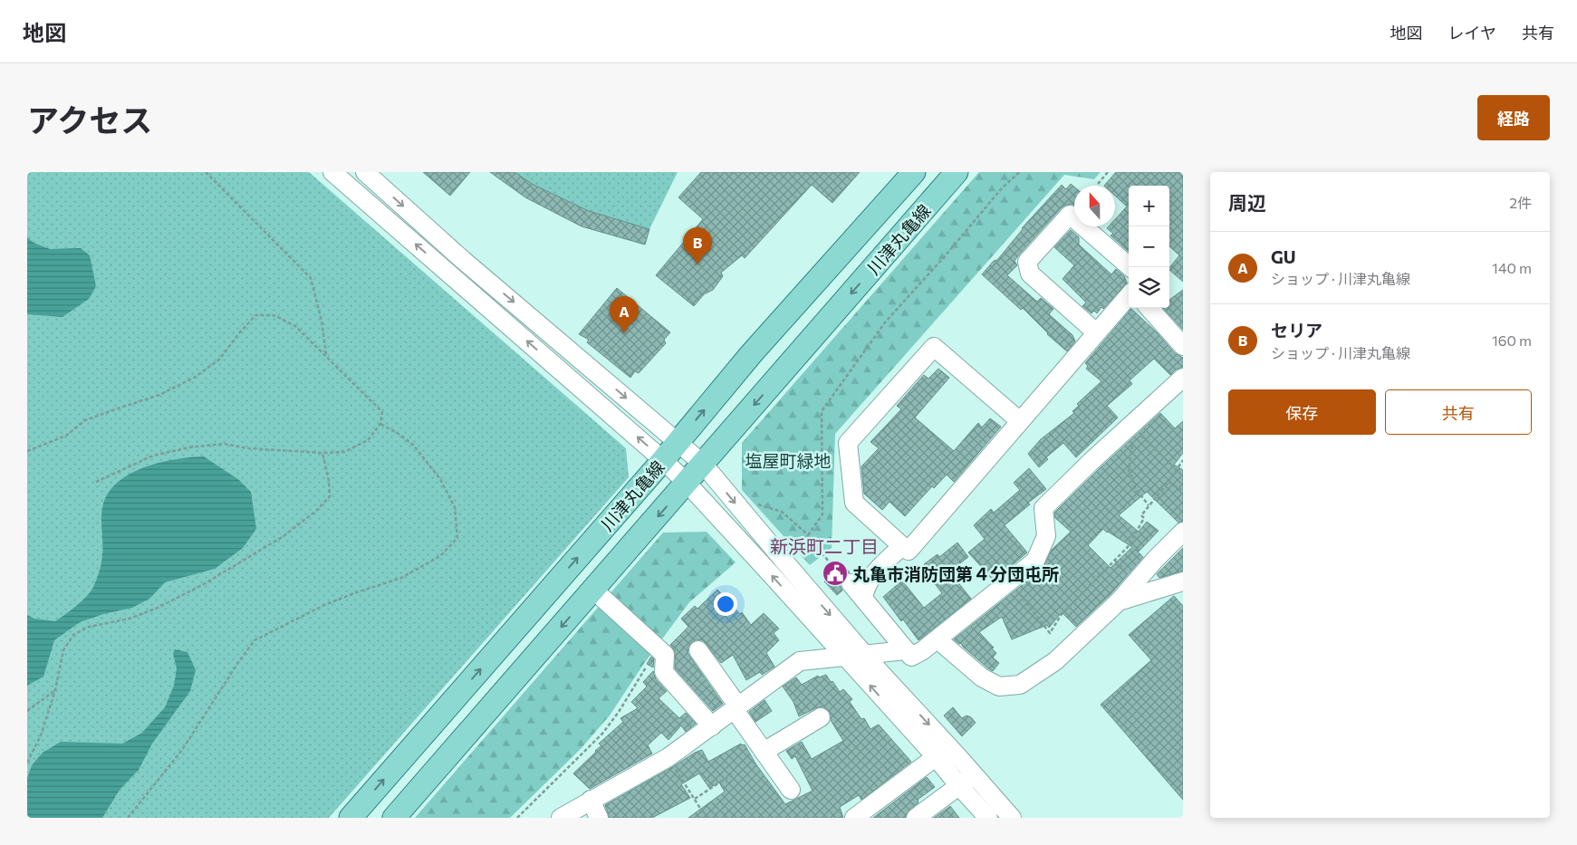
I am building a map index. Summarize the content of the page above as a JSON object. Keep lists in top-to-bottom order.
{
  "streets": {
    "main road": ["川津丸亀線"]
  },
  "districts": ["新浜町二丁目"],
  "parks": ["塩屋町緑地"],
  "places": {
    "public building": ["丸亀市消防団第４分団屯所"]
  },
  "north": "top",
  "page": {
    "header": "地図",
    "nav": ["地図", "レイヤ", "共有"],
    "title": "アクセス",
    "buttons": [
      "経路",
      ["保存", "共有"]
    ],
    "heading": ["周辺", "2件"],
    "map_buttons": ["+", "−"],
    "pins": ["B", "A"],
    "list": [
      {
        "mark": "A",
        "name": "GU",
        "note": "ショップ · 川津丸亀線",
        "value": "140 m"
      },
      {
        "mark": "B",
        "name": "セリア",
        "note": "ショップ · 川津丸亀線",
        "value": "160 m"
      }
    ]
  }
}
